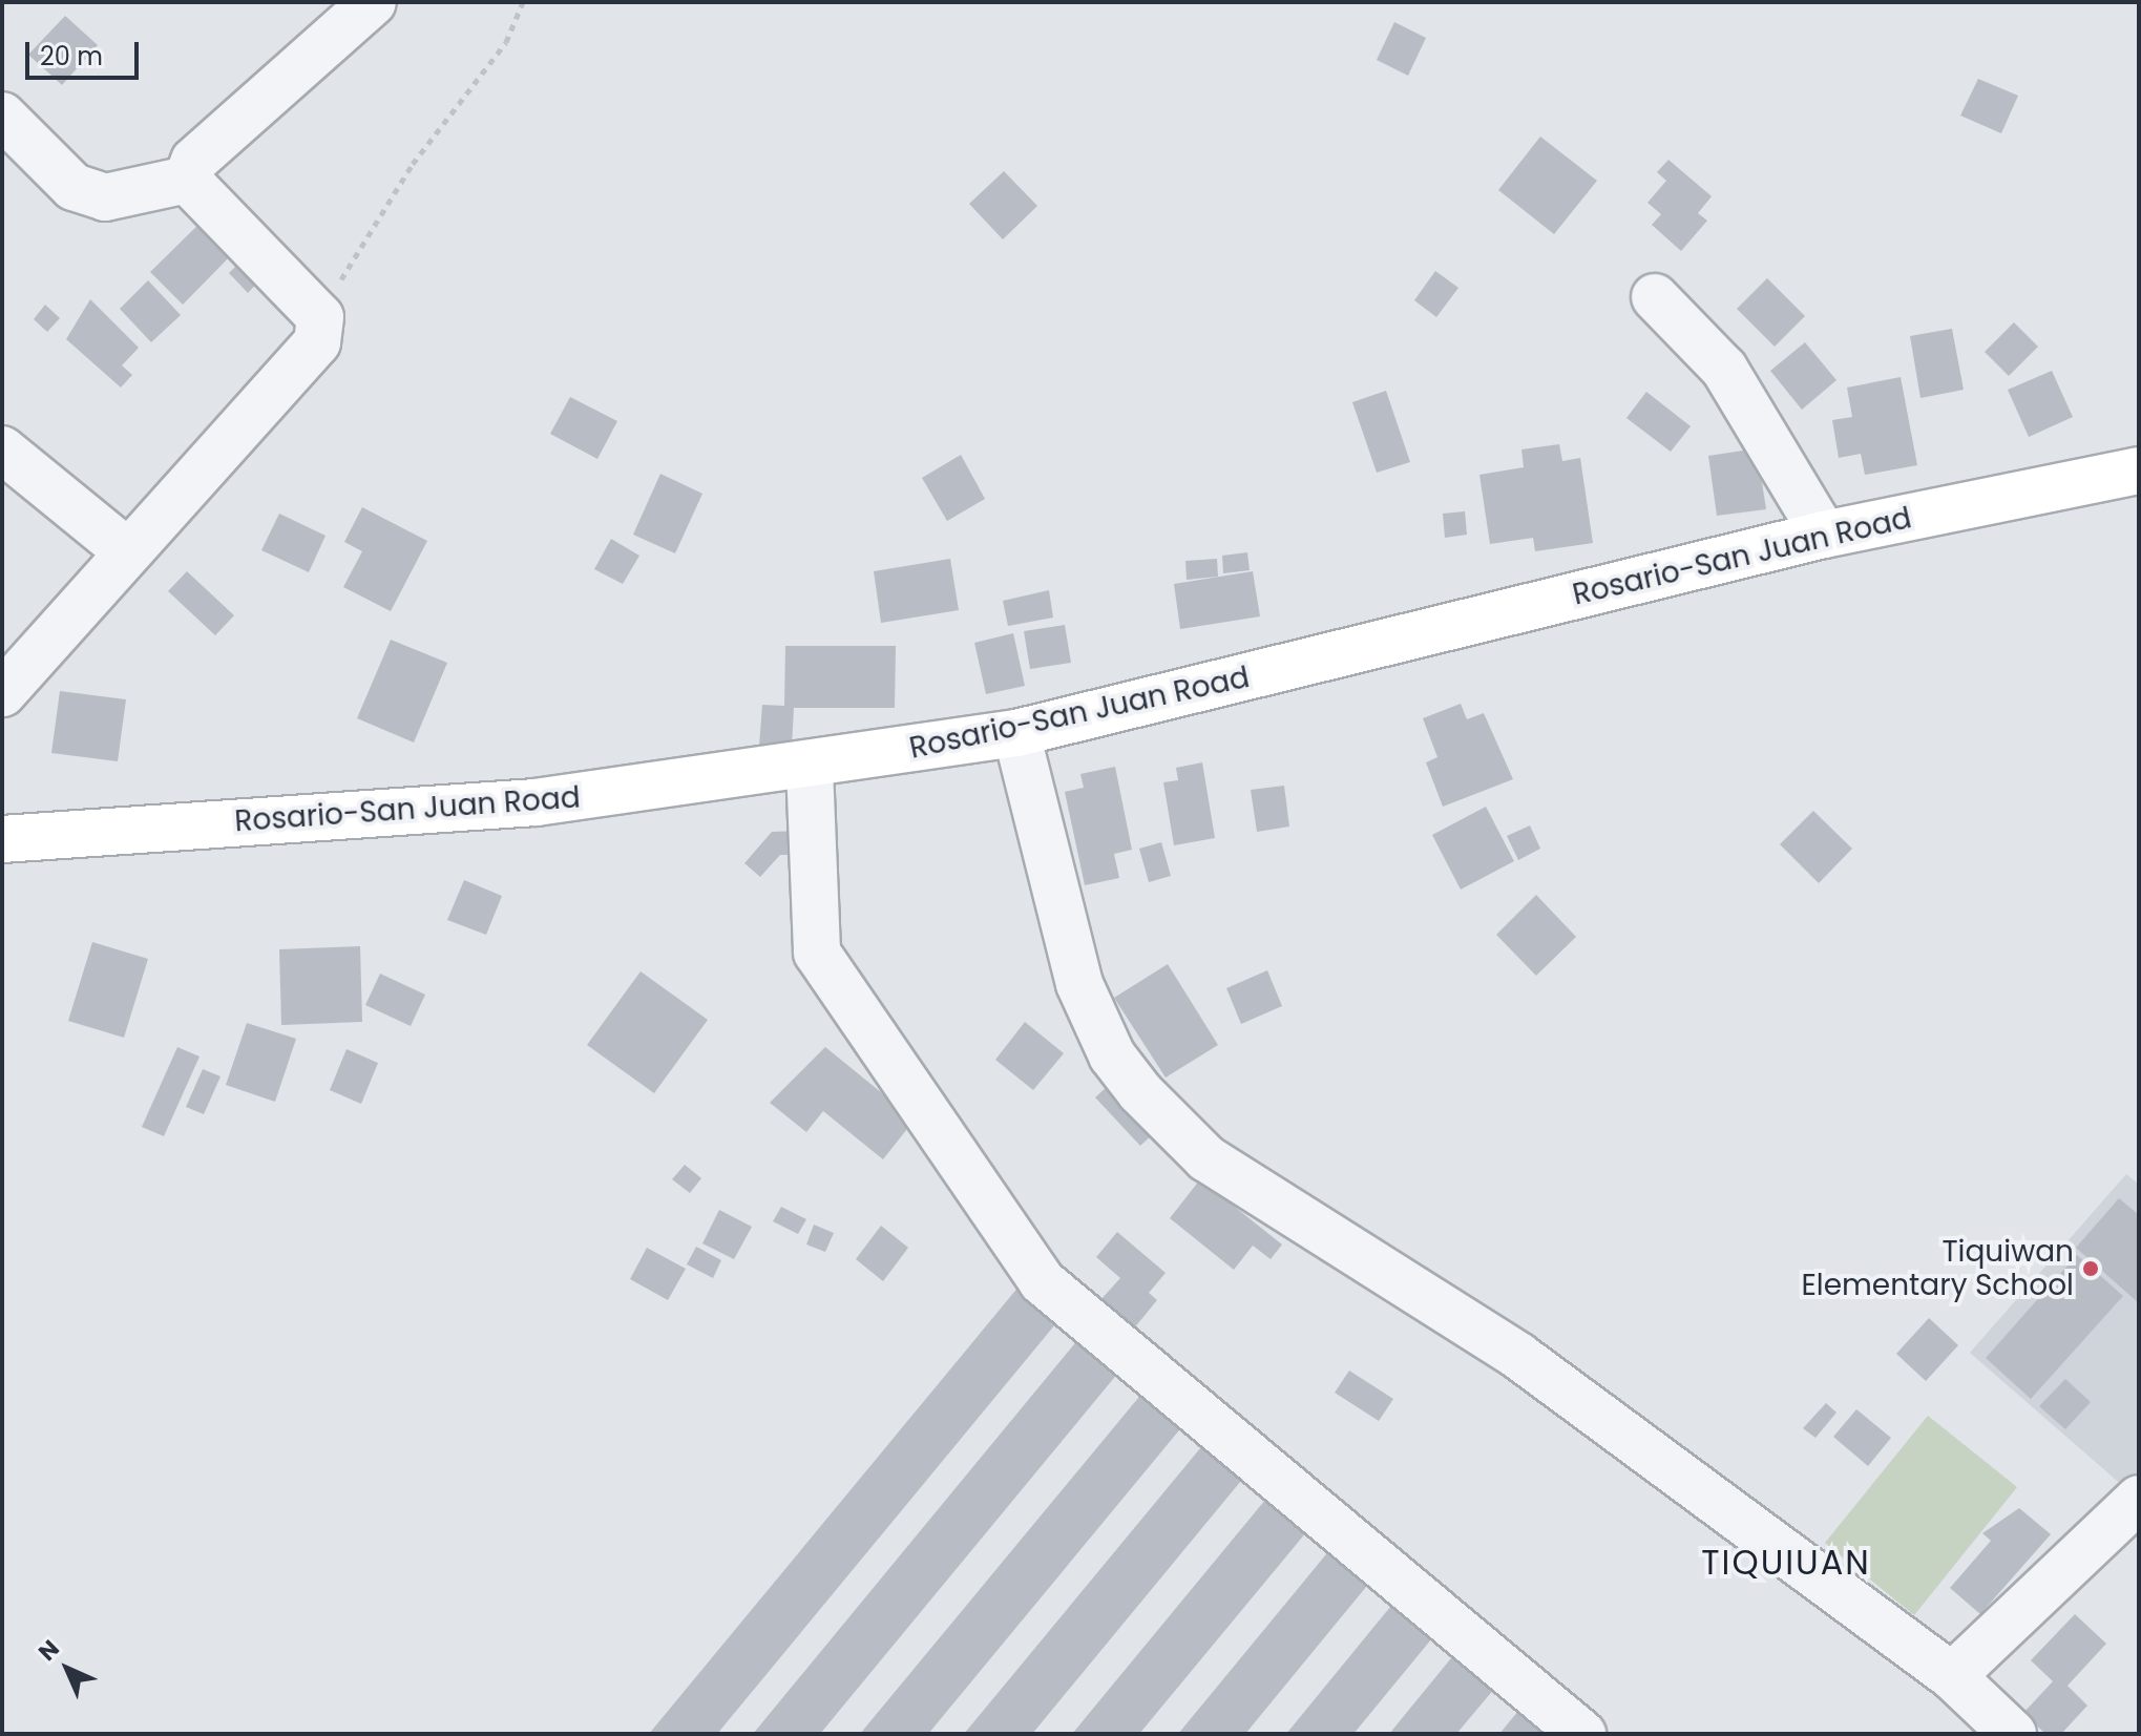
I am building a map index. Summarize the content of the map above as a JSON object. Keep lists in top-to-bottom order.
{
  "streets": {
    "main road": ["Rosario-San Juan Road"]
  },
  "districts": ["TIQUIUAN"],
  "places": ["Tiquiwan Elementary School"],
  "scale_bar": "20 m",
  "north": "top left"
}
